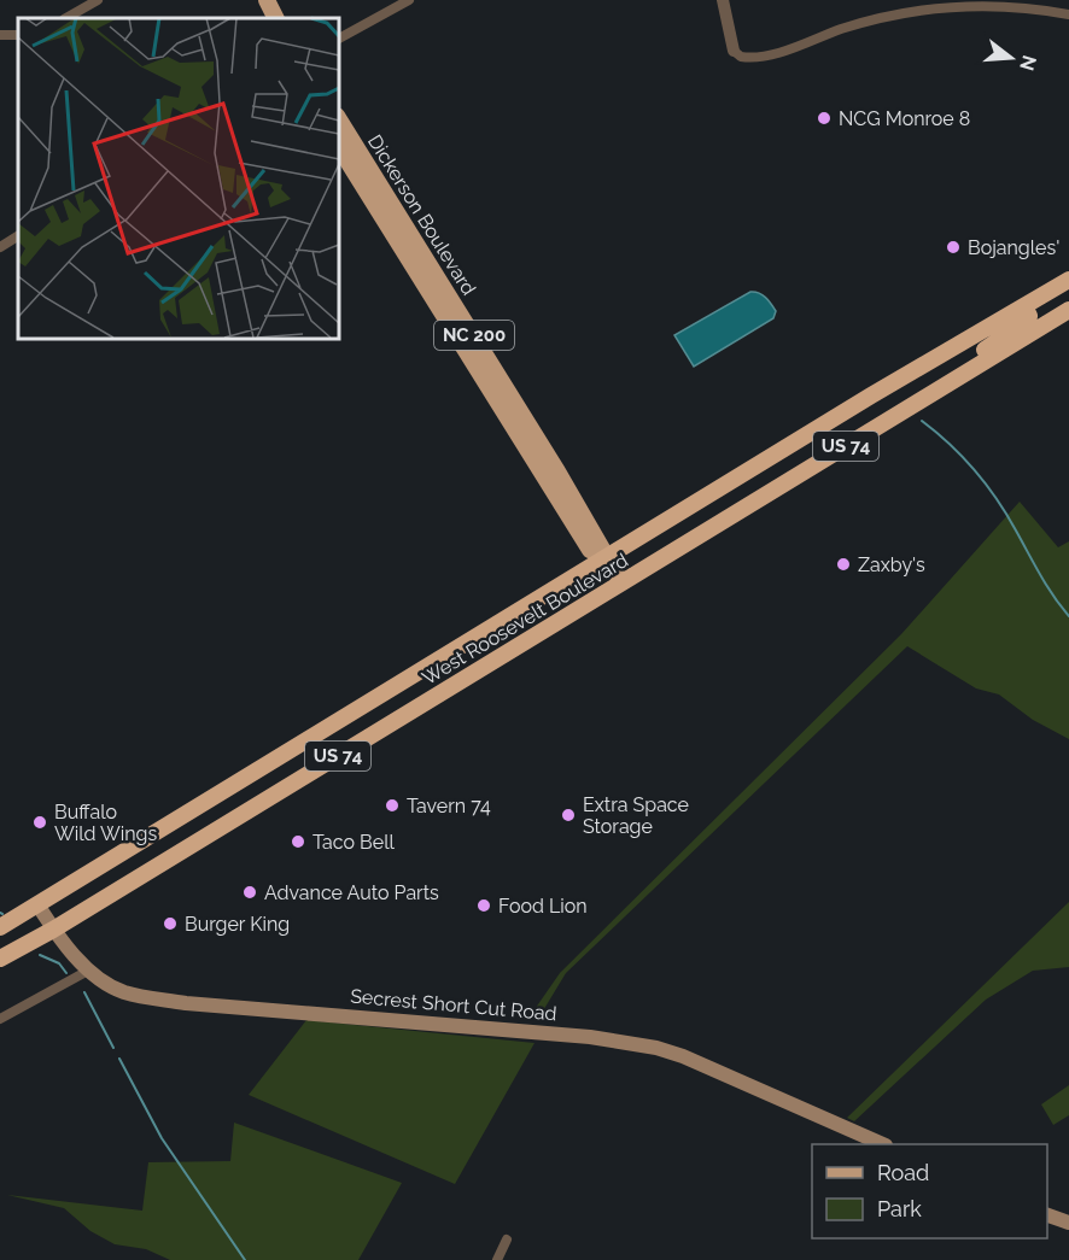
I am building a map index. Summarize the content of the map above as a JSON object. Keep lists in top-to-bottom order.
{
  "streets": {
    "highway": ["US 74", "West Roosevelt Boulevard"],
    "main road": ["Dickerson Boulevard", "NC 200", "Secrest Short Cut Road"]
  },
  "crossings": [
    ["Dickerson Boulevard", "NC 200"],
    ["Dickerson Boulevard", "West Roosevelt Boulevard"],
    ["West Roosevelt Boulevard", "Secrest Short Cut Road"]
  ],
  "places": [
    "NCG Monroe 8",
    "Bojangles'",
    "Zaxby's",
    "Tavern 74",
    "Extra Space Storage",
    "Buffalo Wild Wings",
    "Taco Bell",
    "Advance Auto Parts",
    "Food Lion",
    "Burger King"
  ],
  "legend": ["Road", "Park"],
  "north": "right"
}
